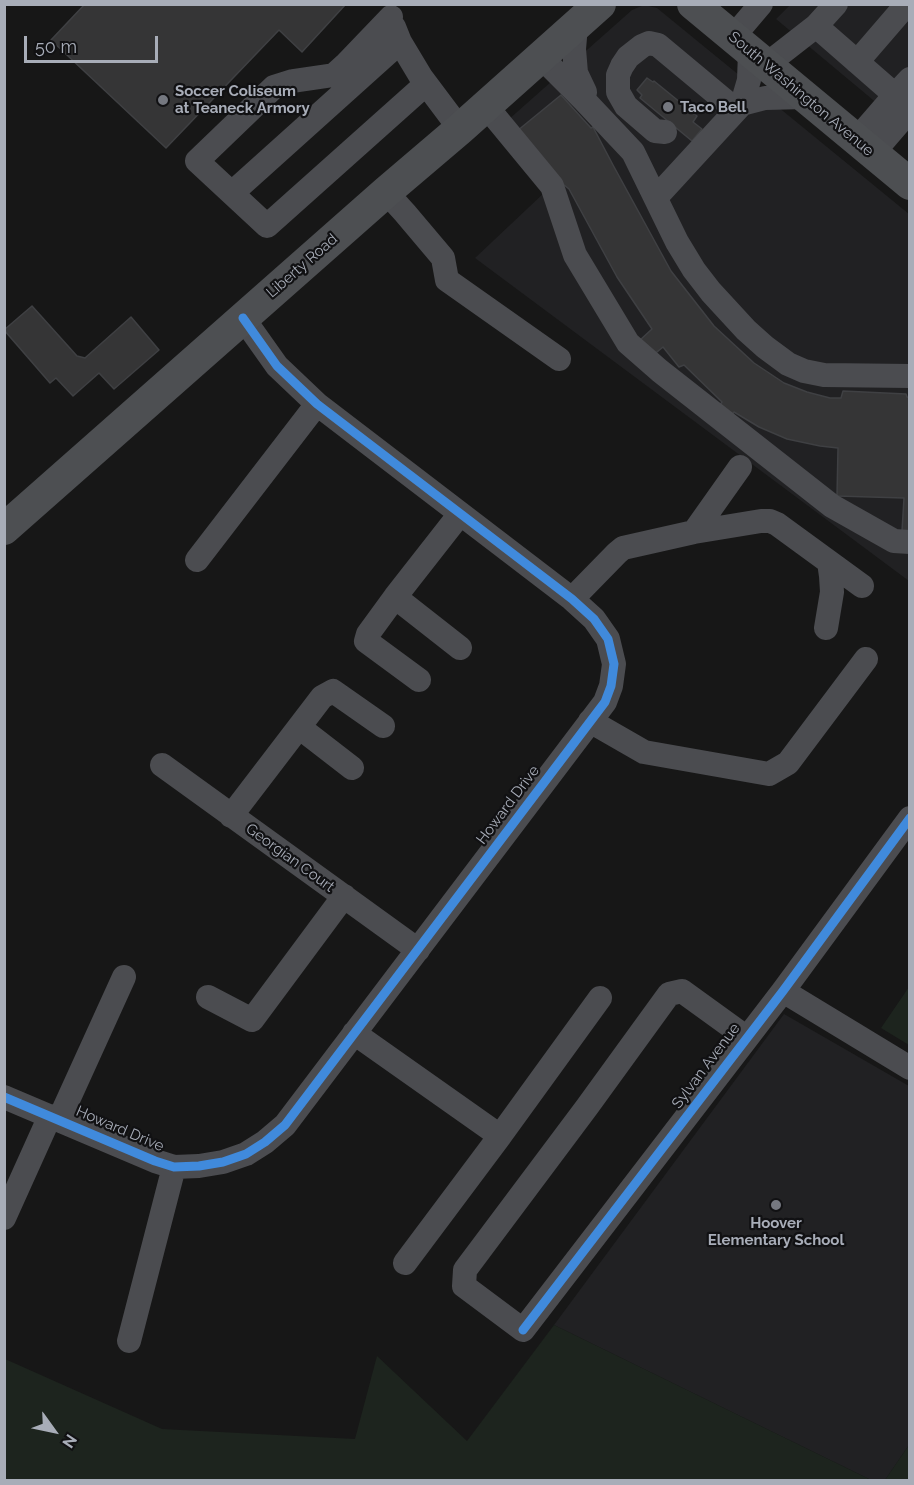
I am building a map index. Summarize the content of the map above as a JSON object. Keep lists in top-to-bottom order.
{
  "streets": {
    "main road": ["South Washington Avenue", "Liberty Road"],
    "street": ["Howard Drive", "Georgian Court", "Sylvan Avenue"]
  },
  "crossings": [
    ["Liberty Road", "Howard Drive"],
    ["Howard Drive", "Georgian Court"]
  ],
  "places": ["Soccer Coliseum at Teaneck Armory", "Taco Bell", "Hoover Elementary School"],
  "scale_bar": "50 m",
  "north": "bottom right"
}
